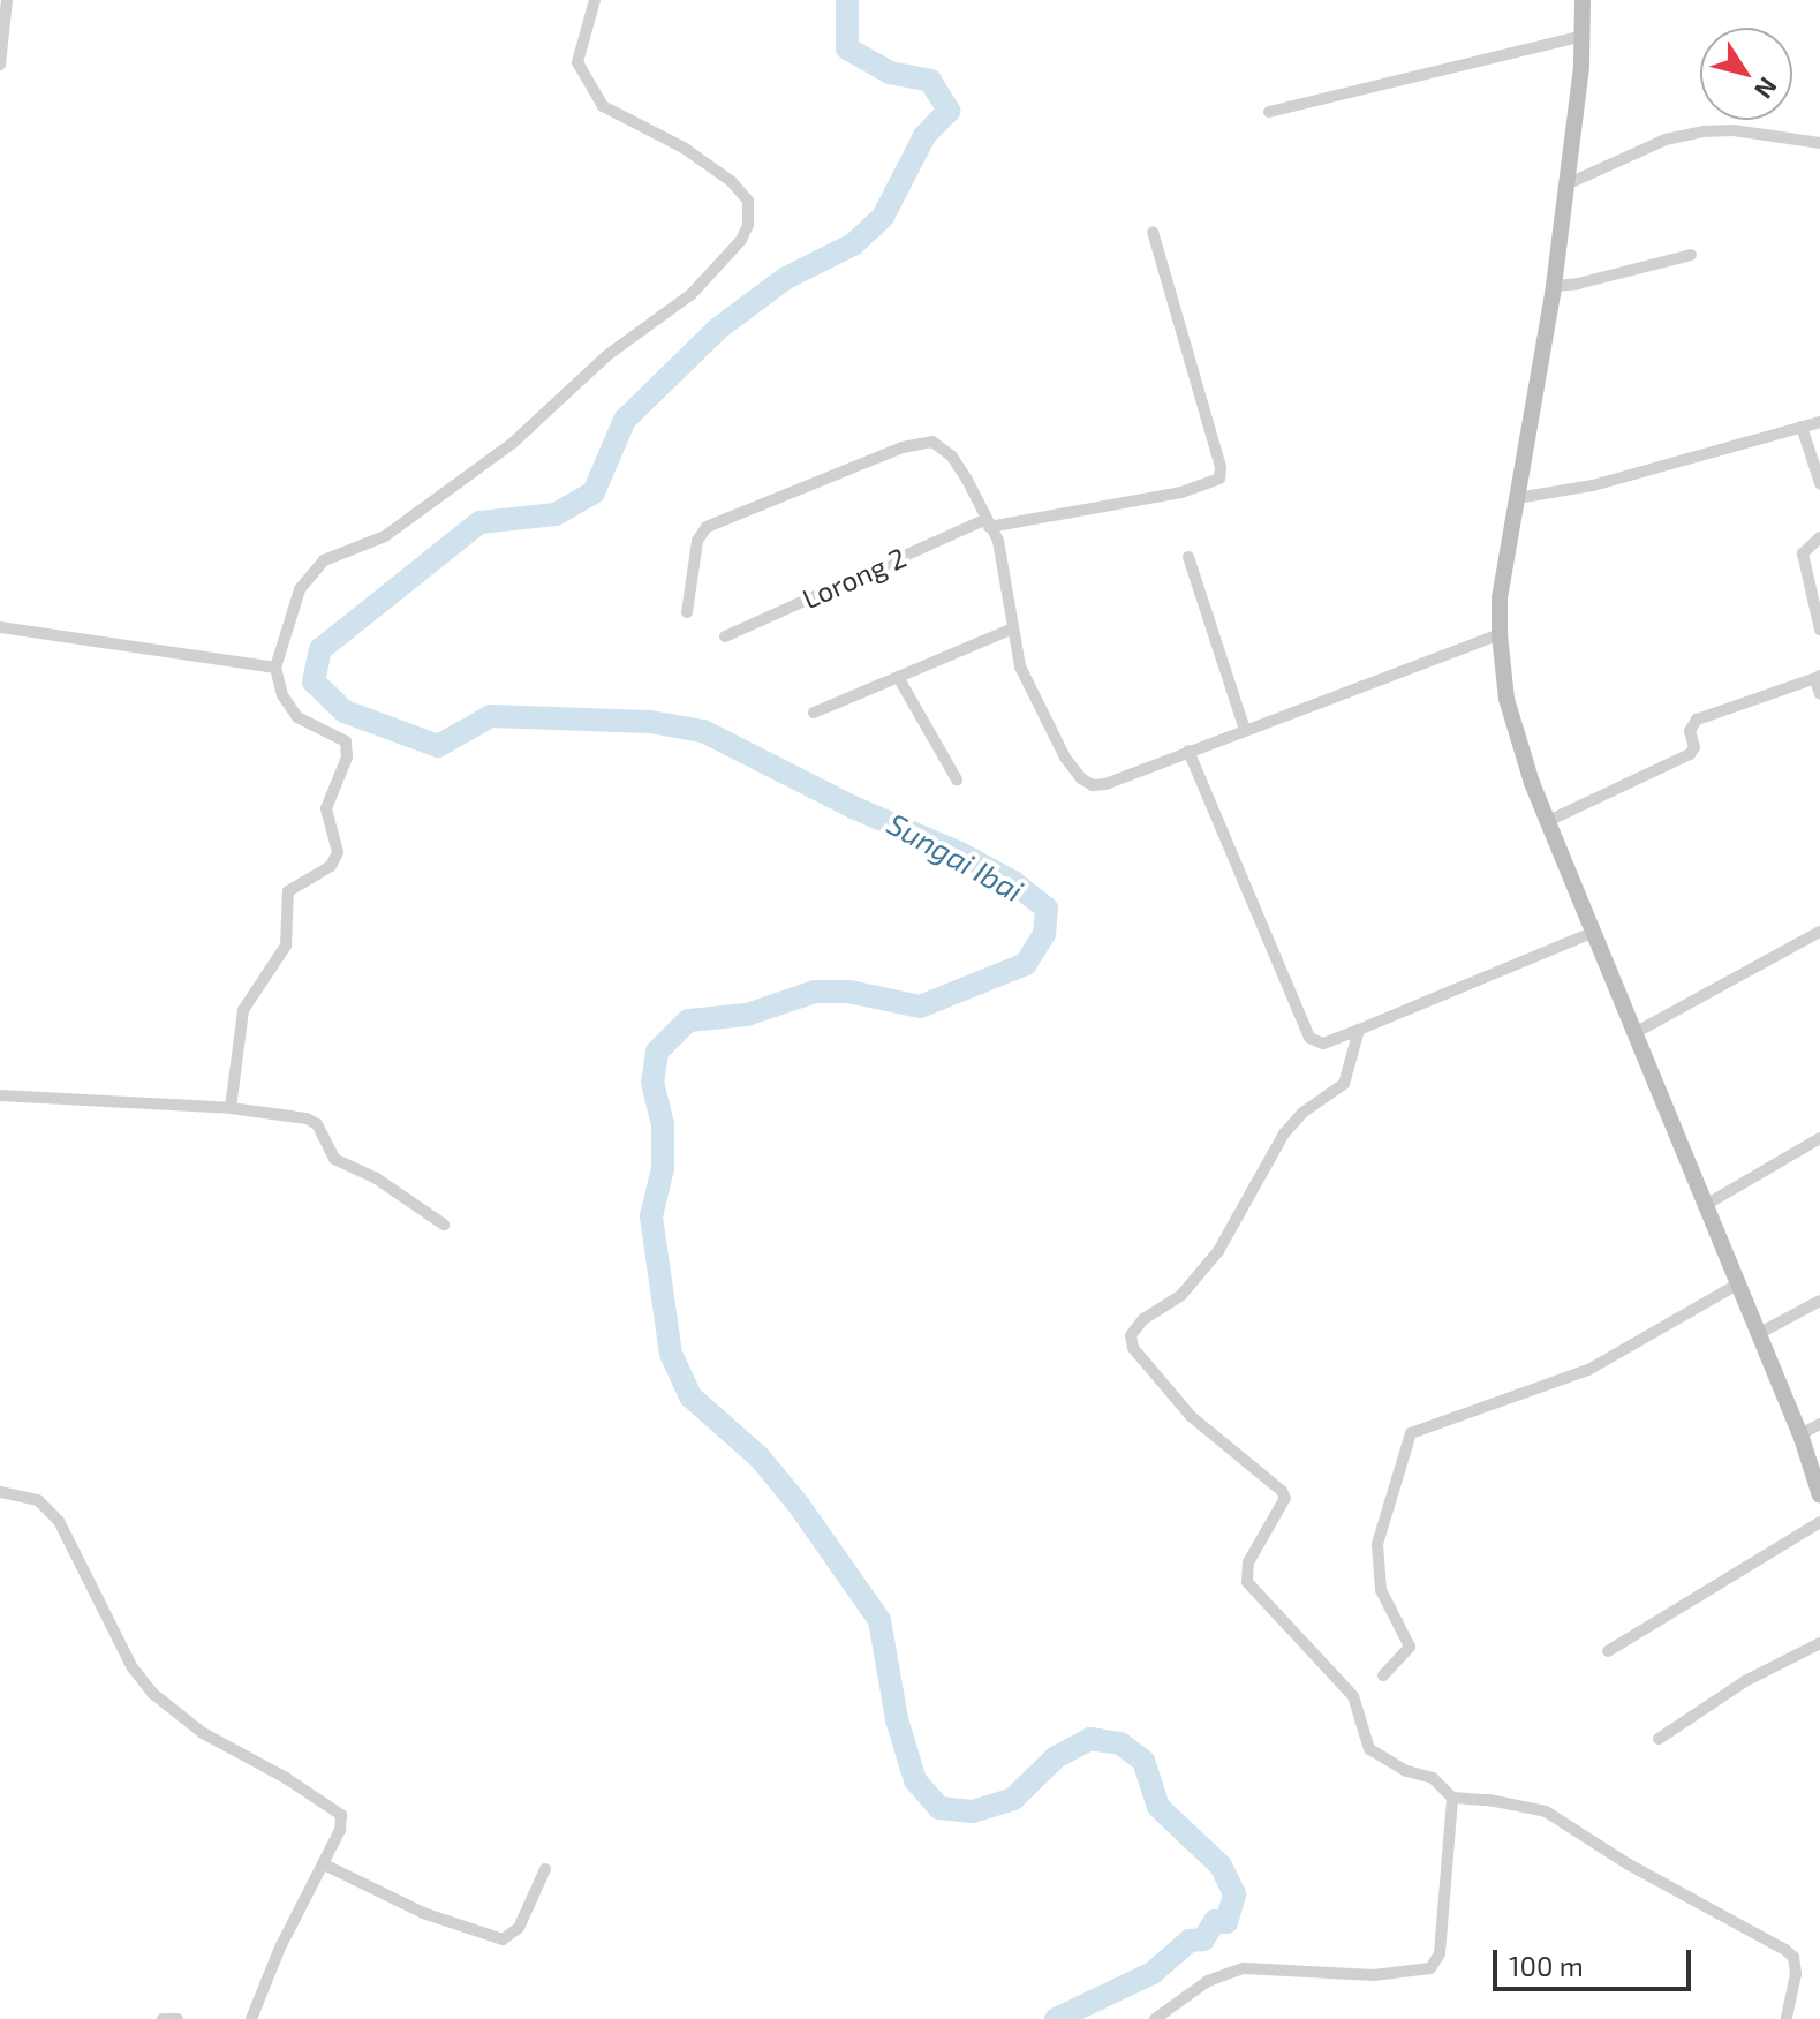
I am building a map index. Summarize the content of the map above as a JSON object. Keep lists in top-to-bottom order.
{
  "streets": {
    "street": ["Lorong 2"]
  },
  "water": ["Sungai Ibai"],
  "scale_bar": "100 m",
  "north": "bottom right"
}
